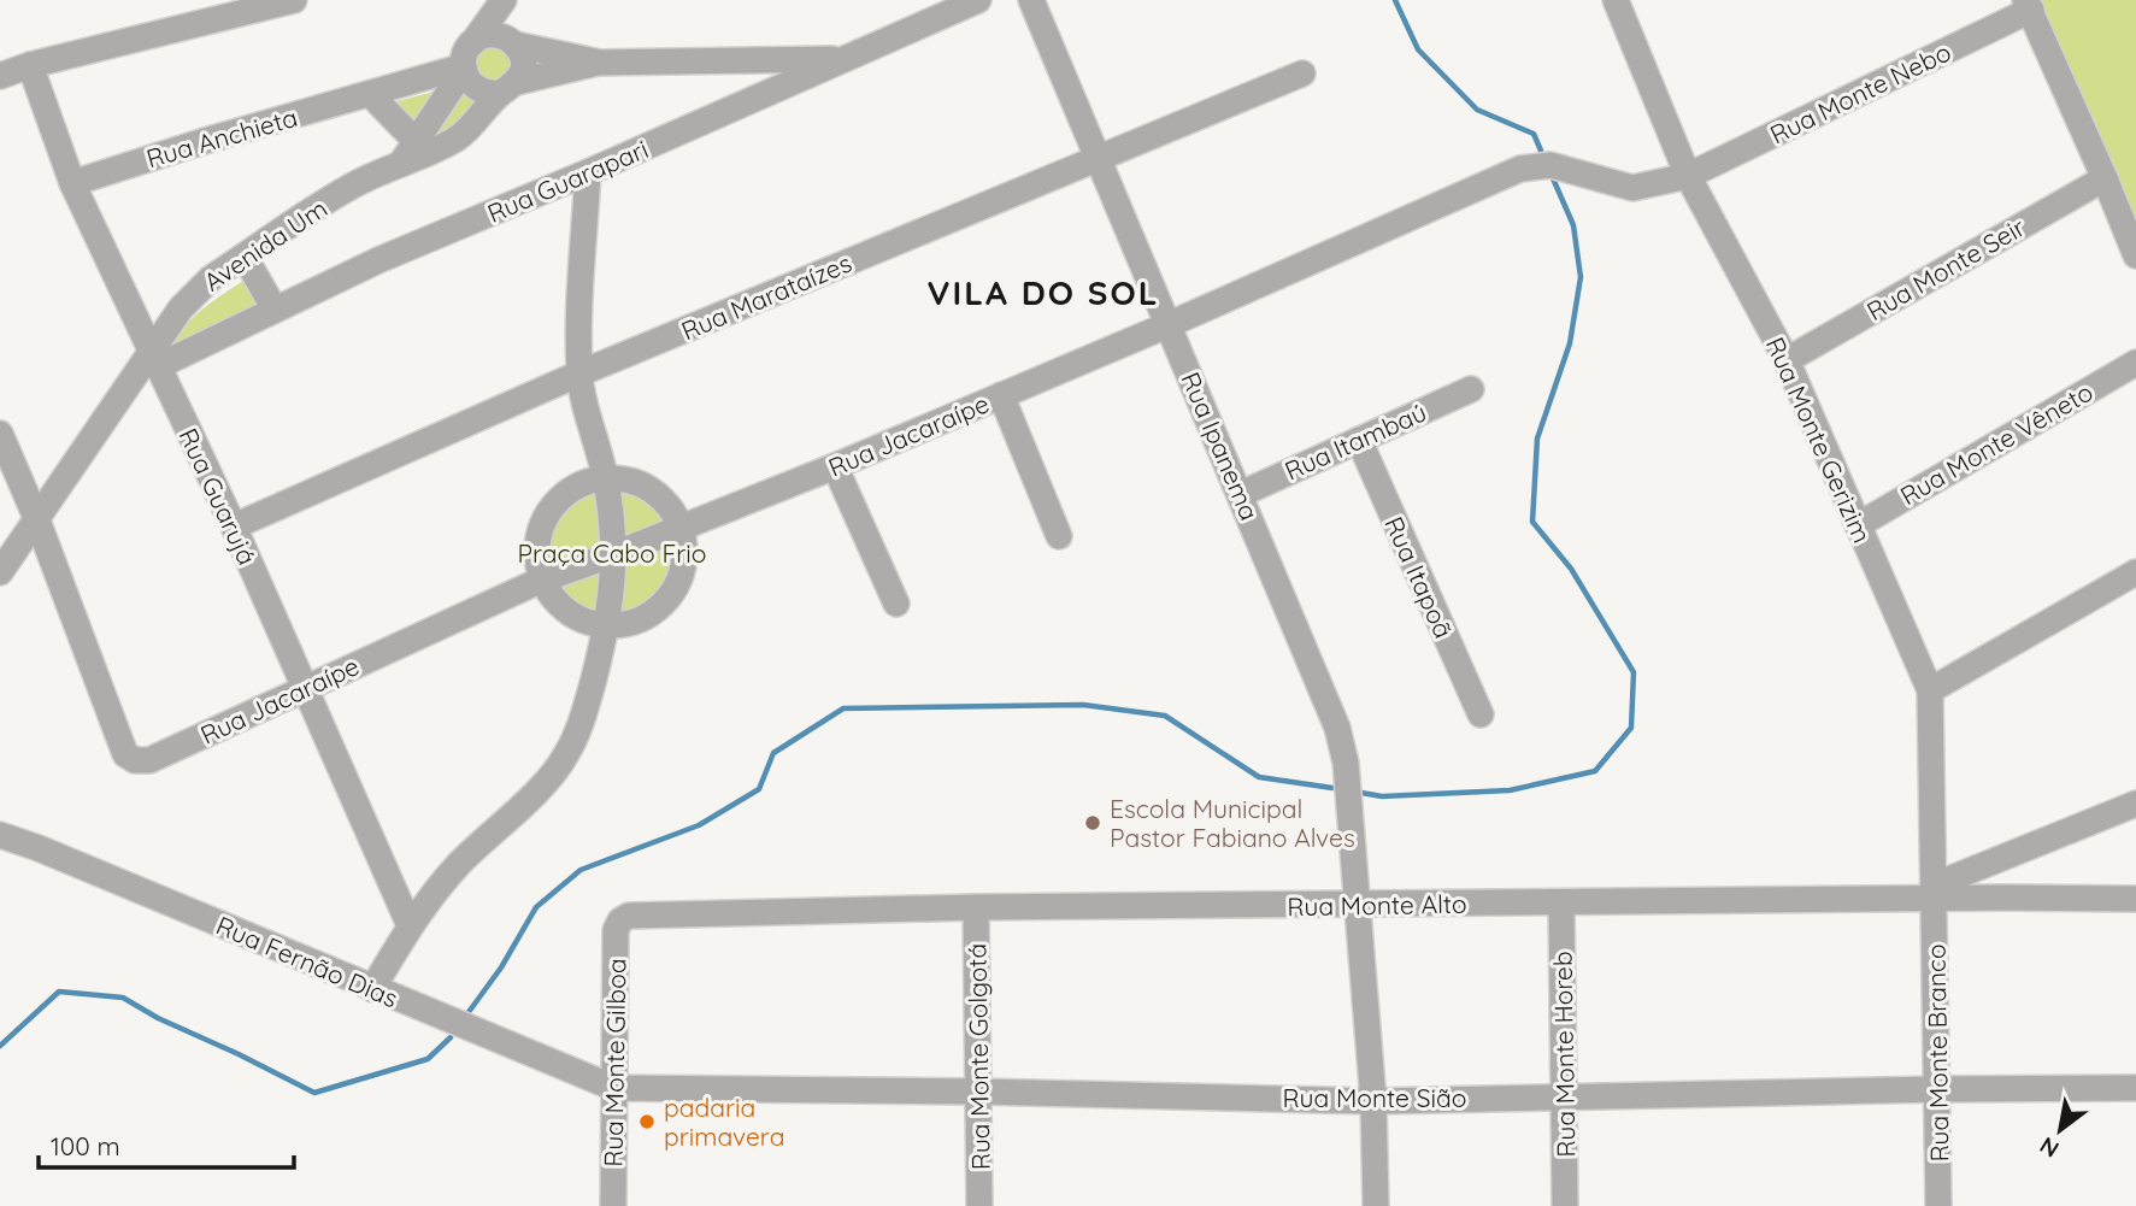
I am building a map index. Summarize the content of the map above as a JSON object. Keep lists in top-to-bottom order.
{
  "streets": {
    "street": [
      "Rua Monte Nebo",
      "Rua Anchieta",
      "Rua Guarapari",
      "Avenida Um",
      "Rua Monte Seir",
      "Rua Marataízes",
      "Rua Jacaraípe",
      "Rua Monte Gerizim",
      "Rua Itambaú",
      "Rua Monte Vêneto",
      "Rua Ipanema",
      "Rua Guarujá",
      "Rua Itapoã",
      "Rua Monte Alto",
      "Rua Fernão Dias",
      "Rua Monte Branco",
      "Rua Monte Horeb",
      "Rua Monte Golgotá",
      "Rua Monte Gilboa",
      "Rua Monte Sião"
    ]
  },
  "crossings": [
    ["Rua Monte Nebo", "Rua Jacaraípe"],
    ["Rua Monte Nebo", "Rua Monte Gerizim"],
    ["Rua Anchieta", "Avenida Um"],
    ["Rua Anchieta", "Rua Guarujá"],
    ["Rua Guarapari", "Avenida Um"],
    ["Rua Guarapari", "Rua Guarujá"],
    ["Avenida Um", "Rua Jacaraípe"],
    ["Avenida Um", "Rua Guarujá"],
    ["Rua Monte Seir", "Rua Monte Gerizim"],
    ["Rua Marataízes", "Rua Ipanema"],
    ["Rua Marataízes", "Rua Guarujá"],
    ["Rua Jacaraípe", "Rua Monte Gerizim"],
    ["Rua Jacaraípe", "Rua Ipanema"],
    ["Rua Jacaraípe", "Rua Guarujá"],
    ["Rua Monte Gerizim", "Rua Monte Vêneto"],
    ["Rua Monte Gerizim", "Rua Monte Alto"],
    ["Rua Monte Gerizim", "Rua Monte Branco"],
    ["Rua Itambaú", "Rua Ipanema"],
    ["Rua Itambaú", "Rua Itapoã"],
    ["Rua Ipanema", "Rua Monte Alto"],
    ["Rua Ipanema", "Rua Monte Sião"],
    ["Rua Monte Alto", "Rua Monte Branco"],
    ["Rua Monte Alto", "Rua Monte Horeb"],
    ["Rua Monte Alto", "Rua Monte Golgotá"],
    ["Rua Monte Alto", "Rua Monte Gilboa"],
    ["Rua Fernão Dias", "Rua Monte Gilboa"],
    ["Rua Fernão Dias", "Rua Monte Sião"],
    ["Rua Monte Branco", "Rua Monte Sião"],
    ["Rua Monte Horeb", "Rua Monte Sião"],
    ["Rua Monte Golgotá", "Rua Monte Sião"],
    ["Rua Monte Gilboa", "Rua Monte Sião"]
  ],
  "districts": ["VILA DO SOL"],
  "parks": ["Praça Cabo Frio"],
  "places": ["Escola Municipal Pastor Fabiano Alves", "padaria primavera"],
  "scale_bar": "100 m",
  "north": "bottom left"
}
